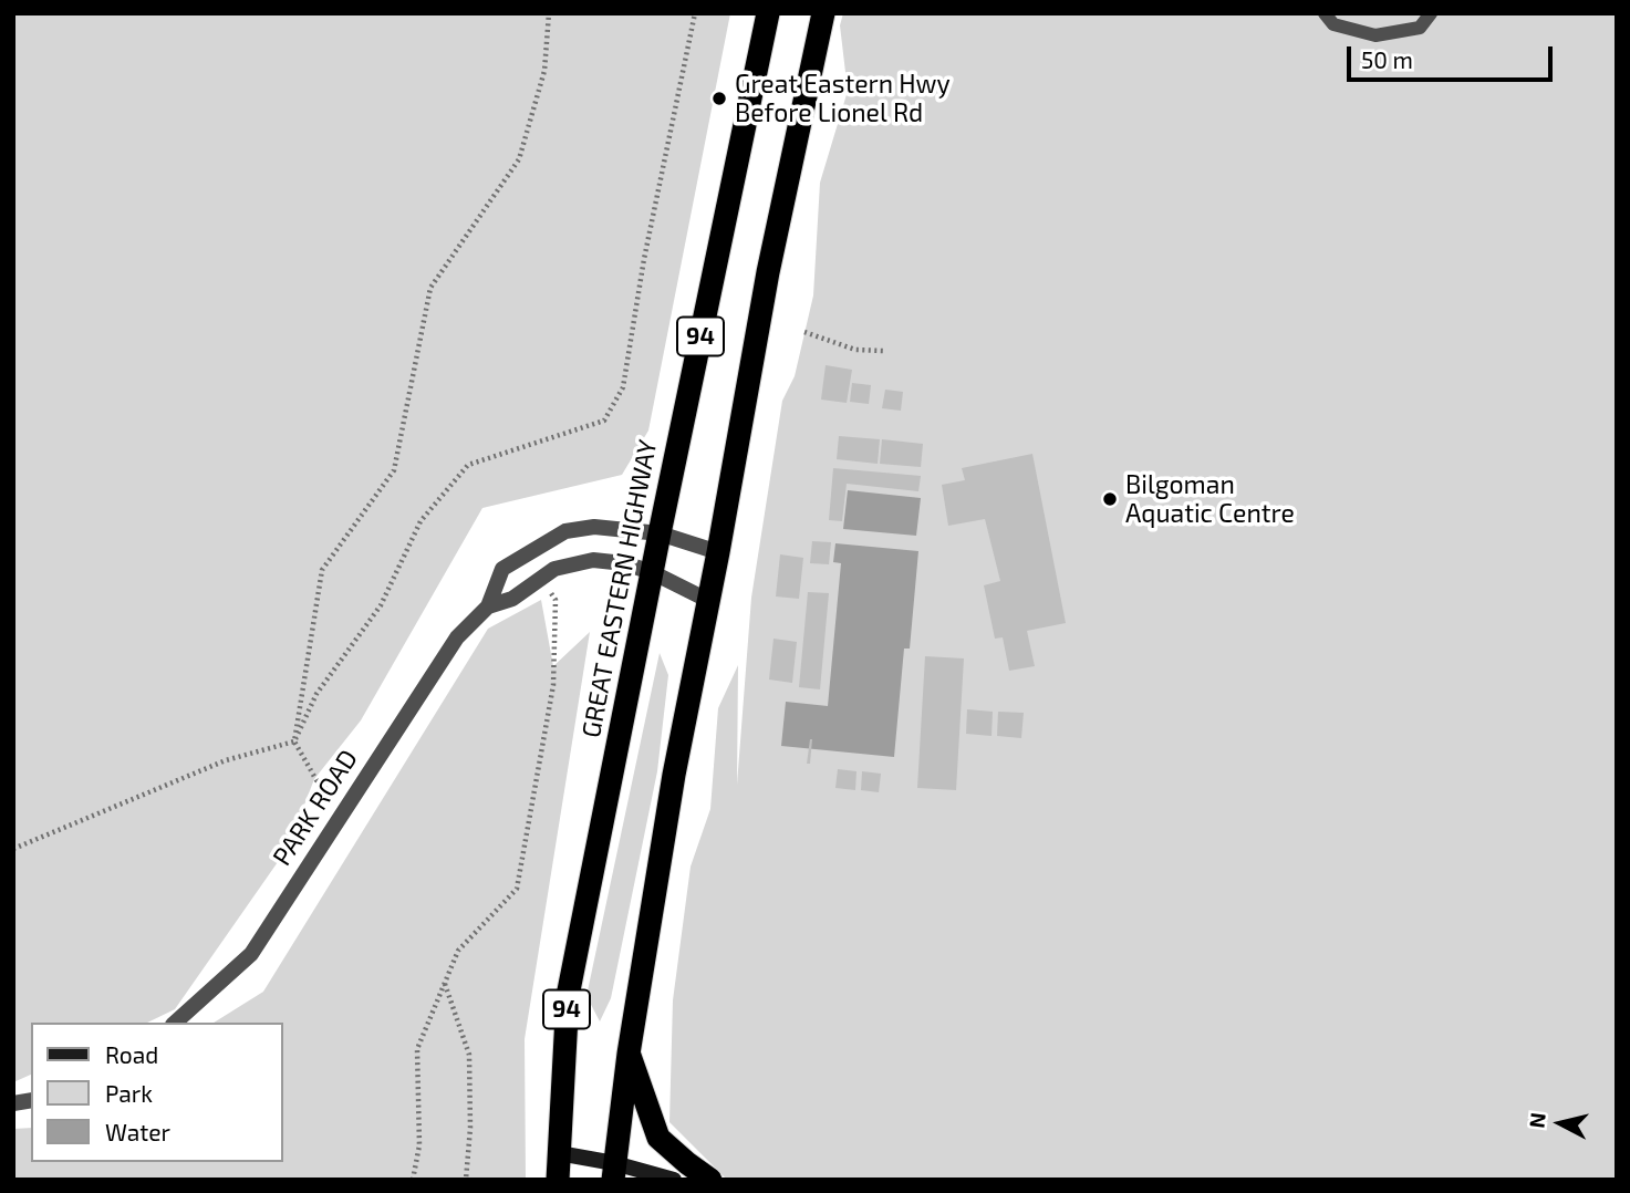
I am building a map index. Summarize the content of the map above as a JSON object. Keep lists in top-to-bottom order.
{
  "streets": {
    "highway": ["94", "GREAT EASTERN HIGHWAY"],
    "street": ["PARK ROAD"]
  },
  "crossings": [
    ["94", "PARK ROAD"],
    ["GREAT EASTERN HIGHWAY", "PARK ROAD"]
  ],
  "places": ["Great Eastern Hwy Before Lionel Rd", "Bilgoman Aquatic Centre"],
  "legend": ["Road", "Park", "Water"],
  "scale_bar": "50 m",
  "north": "left"
}
